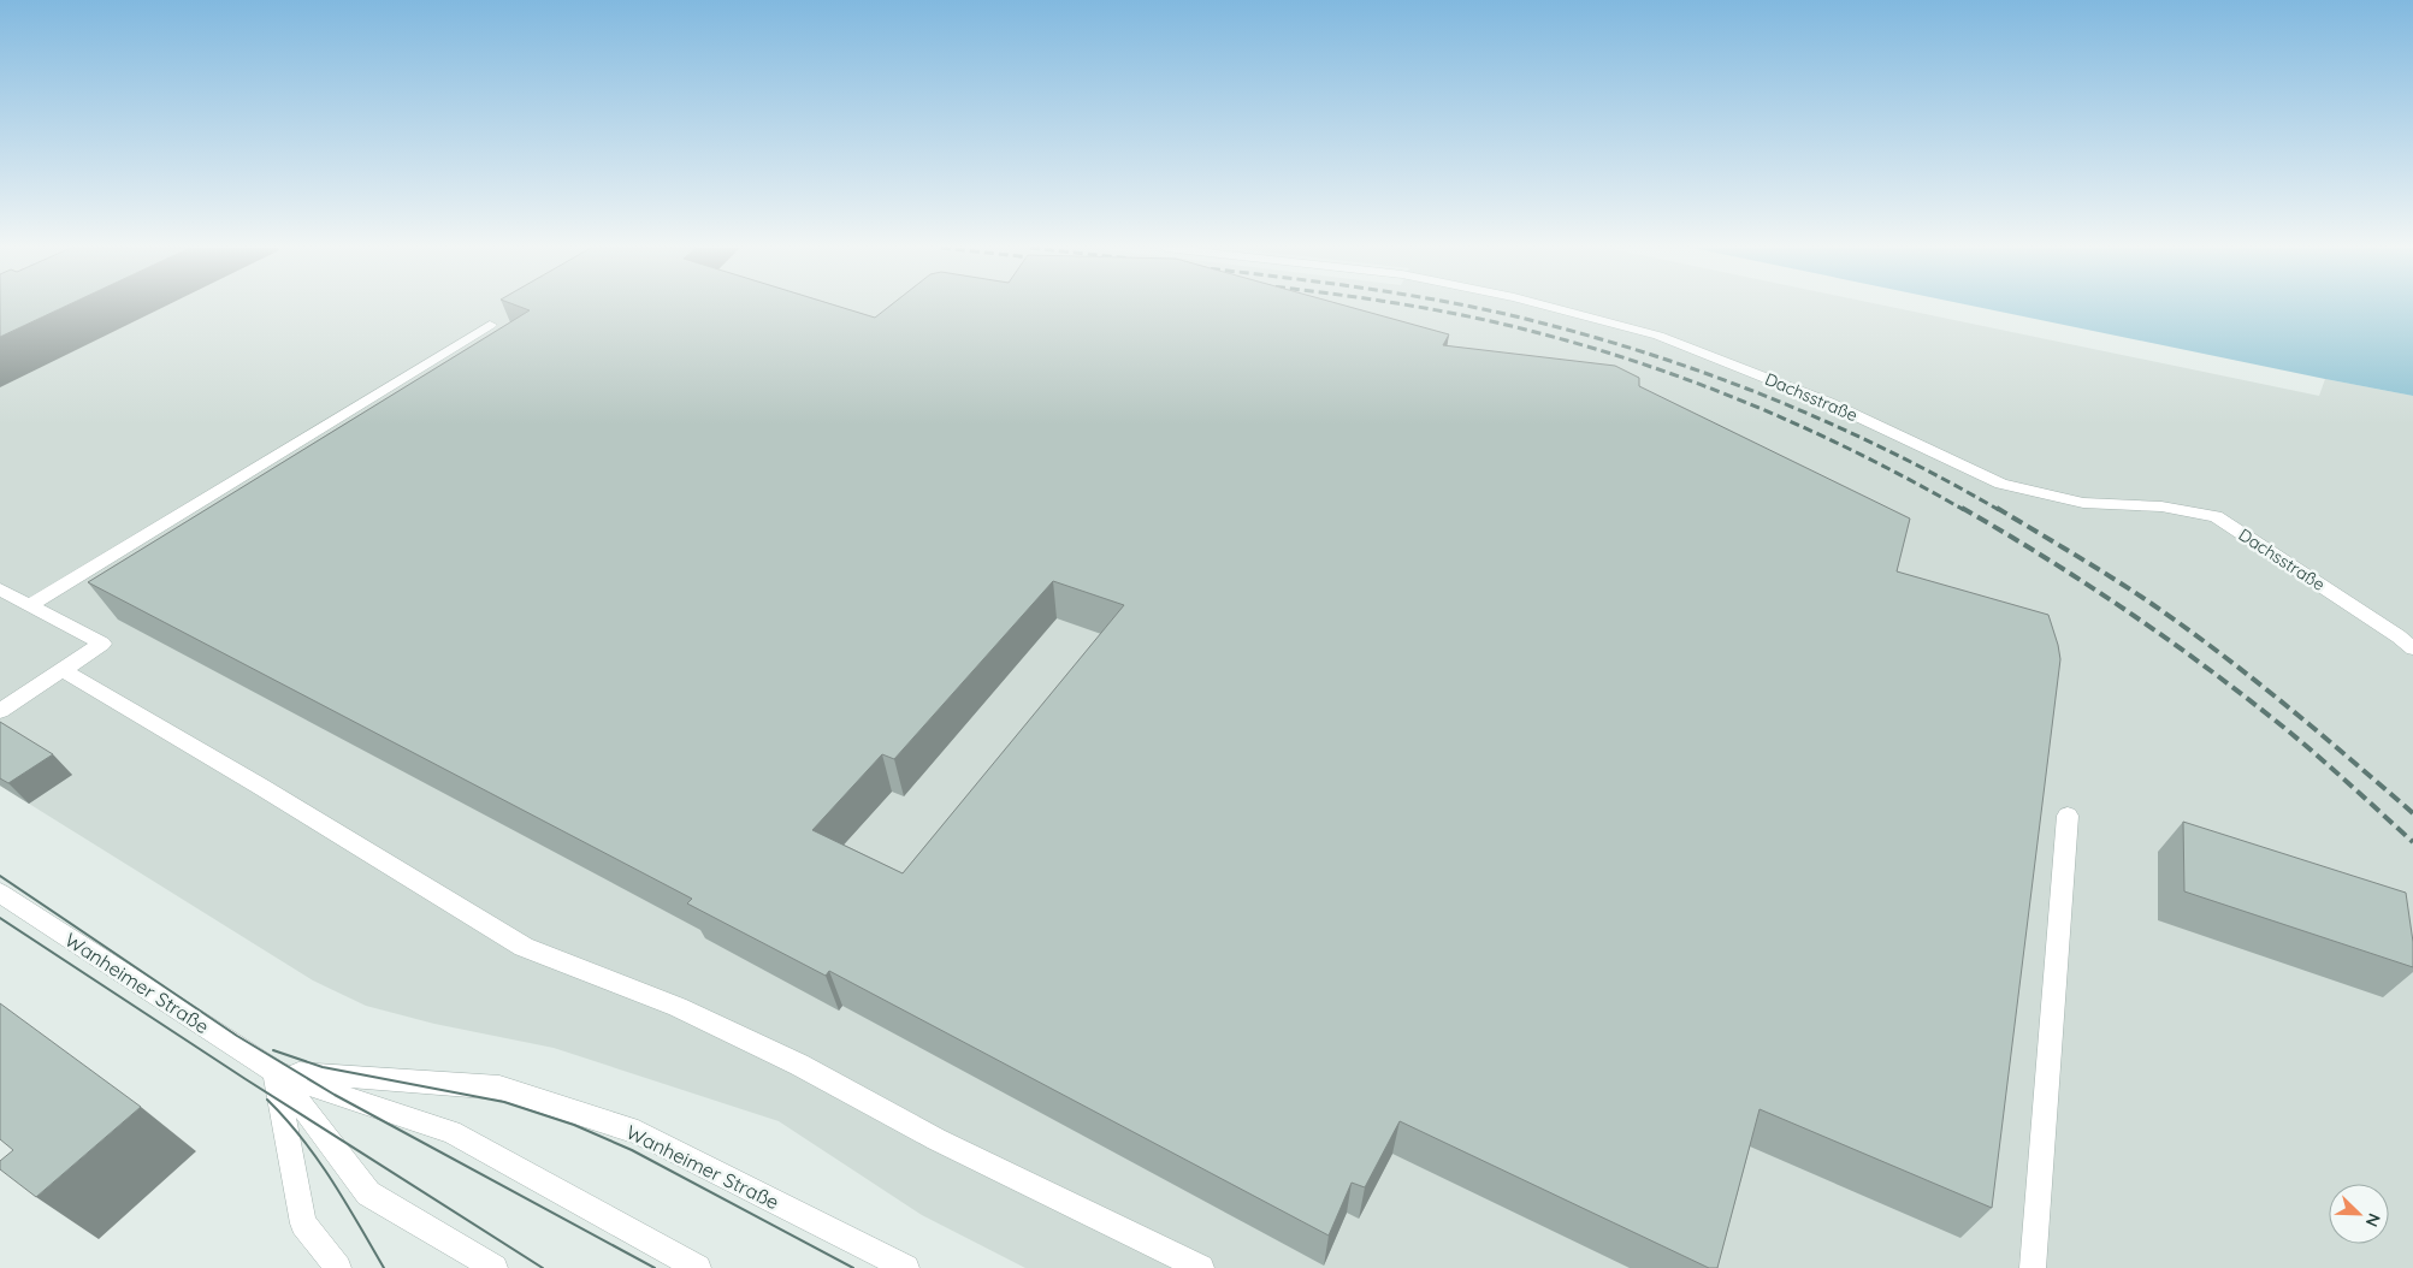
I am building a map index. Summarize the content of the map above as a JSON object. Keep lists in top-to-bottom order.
{
  "streets": {
    "street": ["Dachsstraße", "Wanheimer Straße"]
  },
  "north": "bottom right"
}
